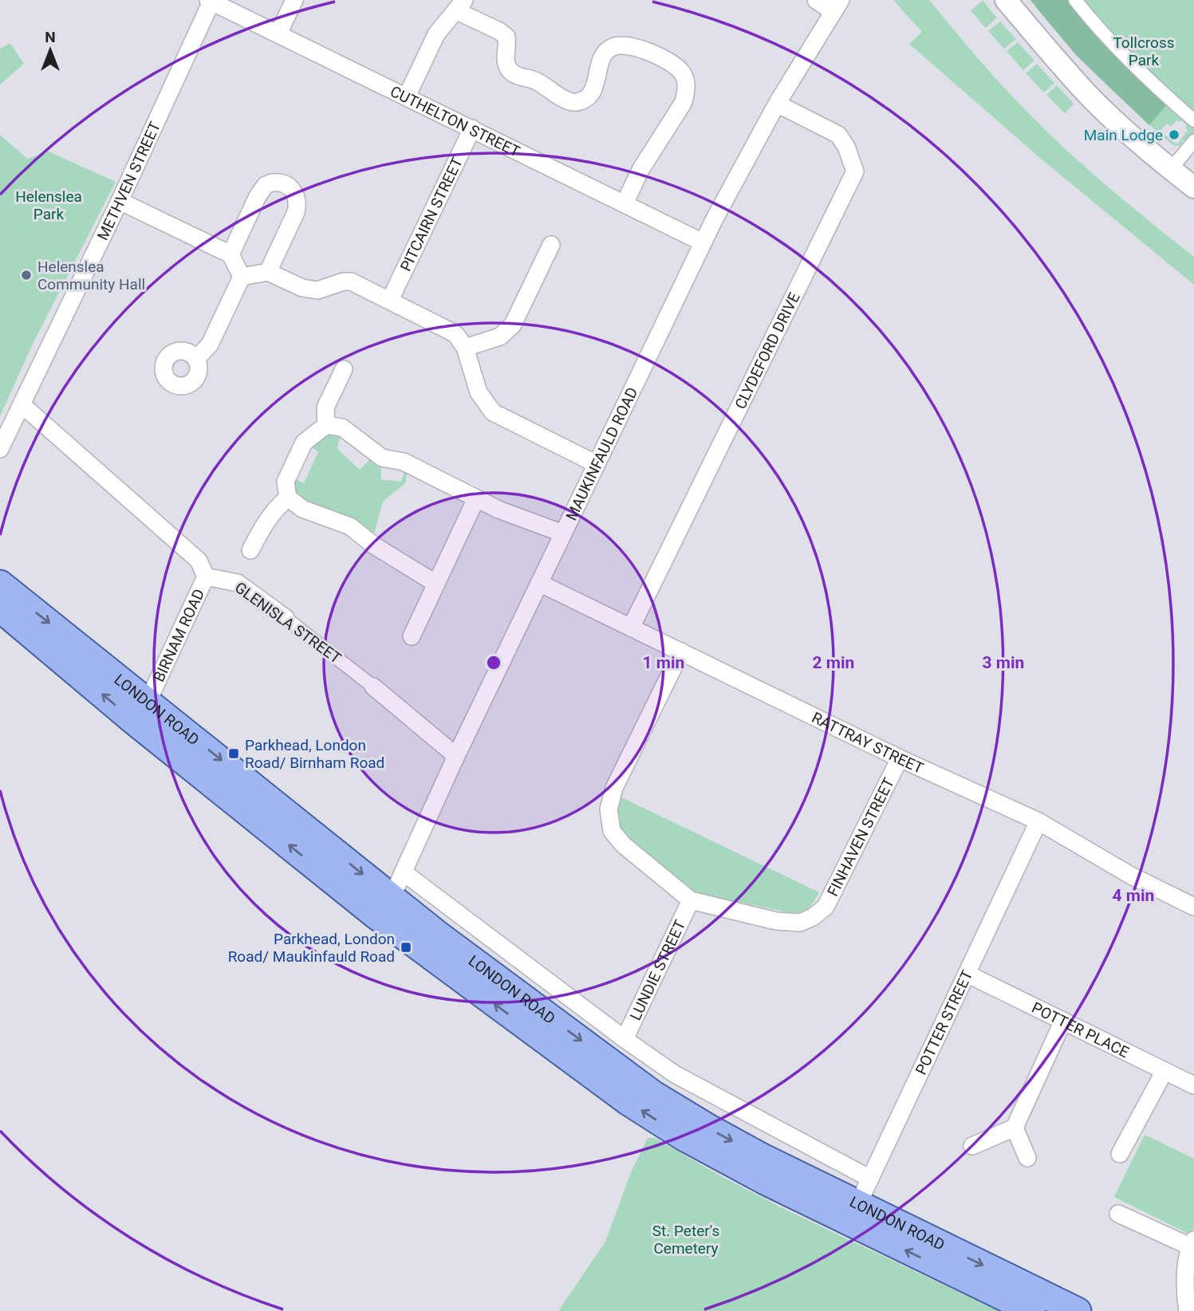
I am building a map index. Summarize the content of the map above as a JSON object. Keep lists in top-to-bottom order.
{
  "streets": {
    "main road": ["LONDON ROAD"],
    "street": [
      "CUTHELTON STREET",
      "METHVEN STREET",
      "PITCAIRN STREET",
      "CLYDEFORD DRIVE",
      "MAUKINFAULD ROAD",
      "GLENISLA STREET",
      "BIRNAM ROAD",
      "RATTRAY STREET",
      "FINHAVEN STREET",
      "LUNDIE STREET",
      "POTTER STREET",
      "POTTER PLACE"
    ]
  },
  "crossings": [
    ["CUTHELTON STREET", "METHVEN STREET"],
    ["CUTHELTON STREET", "PITCAIRN STREET"],
    ["CUTHELTON STREET", "MAUKINFAULD ROAD"],
    ["CLYDEFORD DRIVE", "MAUKINFAULD ROAD"],
    ["CLYDEFORD DRIVE", "RATTRAY STREET"],
    ["MAUKINFAULD ROAD", "GLENISLA STREET"],
    ["MAUKINFAULD ROAD", "LONDON ROAD"],
    ["MAUKINFAULD ROAD", "RATTRAY STREET"],
    ["GLENISLA STREET", "BIRNAM ROAD"],
    ["BIRNAM ROAD", "LONDON ROAD"],
    ["LONDON ROAD", "POTTER STREET"],
    ["RATTRAY STREET", "FINHAVEN STREET"],
    ["RATTRAY STREET", "POTTER STREET"],
    ["FINHAVEN STREET", "LUNDIE STREET"],
    ["POTTER STREET", "POTTER PLACE"]
  ],
  "parks": ["Tollcross Park", "Helenslea Park", "St. Peter's Cemetery"],
  "places": {
    "other": ["Main Lodge", "Helenslea Community Hall"],
    "transit": ["Parkhead, London Road/ Birnham Road", "Parkhead, London Road/ Maukinfauld Road"]
  },
  "north": "top",
  "rings": [
    "1 min",
    "2 min",
    "3 min",
    "4 min"
  ]
}
